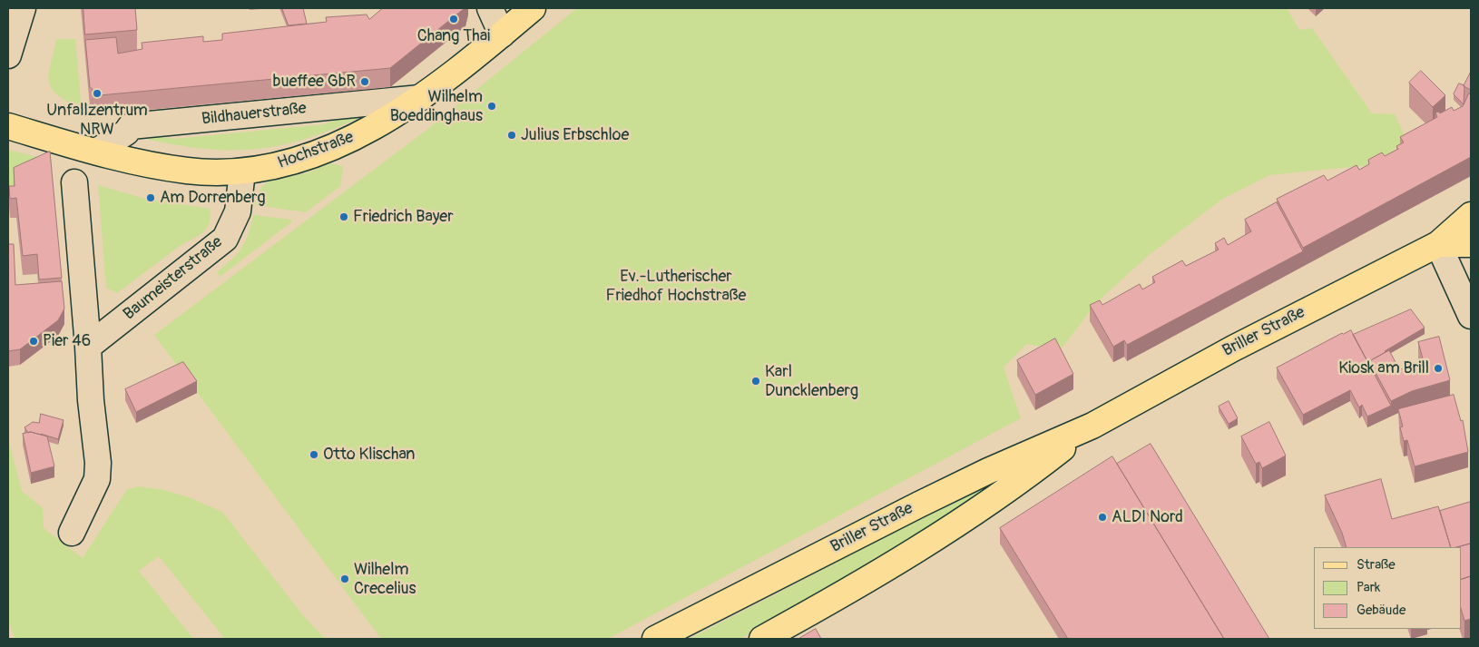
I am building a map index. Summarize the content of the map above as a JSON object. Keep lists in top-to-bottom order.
{
  "streets": {
    "main road": ["Hochstraße", "Briller Straße"],
    "street": ["Bildhauerstraße", "Baumeisterstraße"]
  },
  "crossings": [
    ["Bildhauerstraße", "Hochstraße"],
    ["Hochstraße", "Baumeisterstraße"]
  ],
  "parks": ["Ev.-Lutherischer Friedhof Hochstraße"],
  "places": [
    "Chang Thai",
    "bueffee GbR",
    "Unfallzentrum NRW",
    "Wilhelm Boeddinghaus",
    "Julius Erbschloe",
    "Am Dorrenberg",
    "Friedrich Bayer",
    "Pier 46",
    "Kiosk am Brill",
    "Karl Duncklenberg",
    "Otto Klischan",
    "ALDI Nord",
    "Wilhelm Crecelius"
  ],
  "legend": ["Straße", "Park", "Gebäude"]
}
